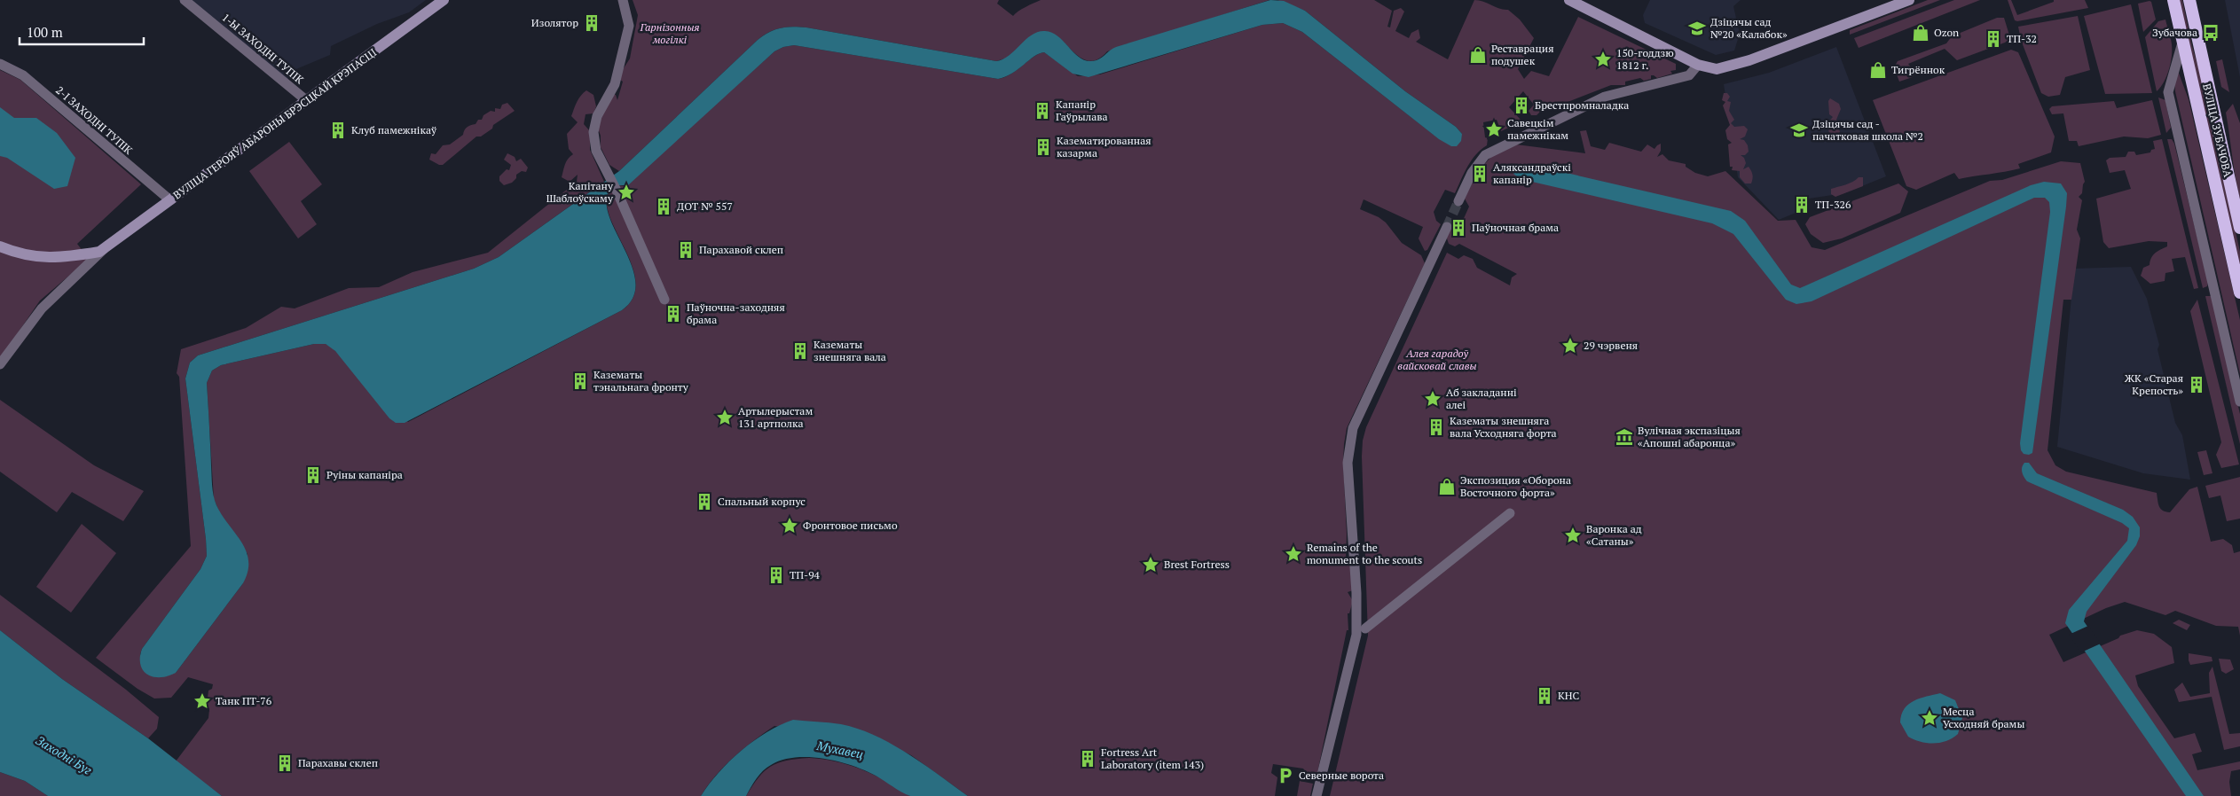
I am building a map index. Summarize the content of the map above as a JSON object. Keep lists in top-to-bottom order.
{
  "streets": {
    "highway": ["ВУЛІЦА ЗУБАЧОВА"],
    "main road": ["ВУЛІЦА ГЕРОЯЎ АБАРОНЫ БРЭСЦКАЙ КРЭПАСЦІ"],
    "street": ["1-Ы ЗАХОДНІ ТУПІК", "2-І ЗАХОДНІ ТУПІК"]
  },
  "crossings": [
    ["1-Ы ЗАХОДНІ ТУПІК", "ВУЛІЦА ГЕРОЯЎ АБАРОНЫ БРЭСЦКАЙ КРЭПАСЦІ"],
    ["2-І ЗАХОДНІ ТУПІК", "ВУЛІЦА ГЕРОЯЎ АБАРОНЫ БРЭСЦКАЙ КРЭПАСЦІ"]
  ],
  "water": ["Мухавец", "Заходні Буг"],
  "parks": ["Гарнізонныя могілкі", "Алея гарадоў вайсковай славы"],
  "places": {
    "building": [
      "Изолятор",
      "ТП-32",
      "Брестпромналадка",
      "Капанір Гаўрылава",
      "Клуб памежнікаў",
      "Казематированная казарма",
      "Аляксандраўскі капанір",
      "ТП-326",
      "ДОТ № 557",
      "Паўночная брама",
      "Парахавой склеп",
      "Паўночна-заходняя брама",
      "Казематы знешняга вала",
      "Казематы тэнальнага фронту",
      "ЖК «Старая Крепость»",
      "Казематы знешняга вала Усходняга форта",
      "Руіны капаніра",
      "Спальный корпус",
      "ТП-94",
      "КНС",
      "Fortress Art Laboratory (item 143)",
      "Парахавы склеп"
    ],
    "school or university": ["Дзіцячы сад №20 «Калабок»", "Дзіцячы сад - пачатковая школа №2"],
    "shop": [
      "Ozon",
      "Реставрация подушек",
      "Тигрённок",
      "Экспозиция «Оборона Восточного форта»"
    ],
    "bus stop": ["Зубачова"],
    "place": [
      "150-годдзю 1812 г.",
      "Савецкім памежнікам",
      "Капітану Шаблоўскаму",
      "29 чэрвеня",
      "Аб закладанні алеі",
      "Артылерыстам 131 артполка",
      "Фронтовое письмо",
      "Варонка ад «Сатаны»",
      "Remains of the monument to the scouts",
      "Brest Fortress",
      "Танк ПТ-76",
      "Месца Усходняй брамы"
    ],
    "museum": ["Вулічная экспазіцыя «Апошні абаронца»"],
    "parking": ["Северные ворота"]
  },
  "scale_bar": "100 m"
}
